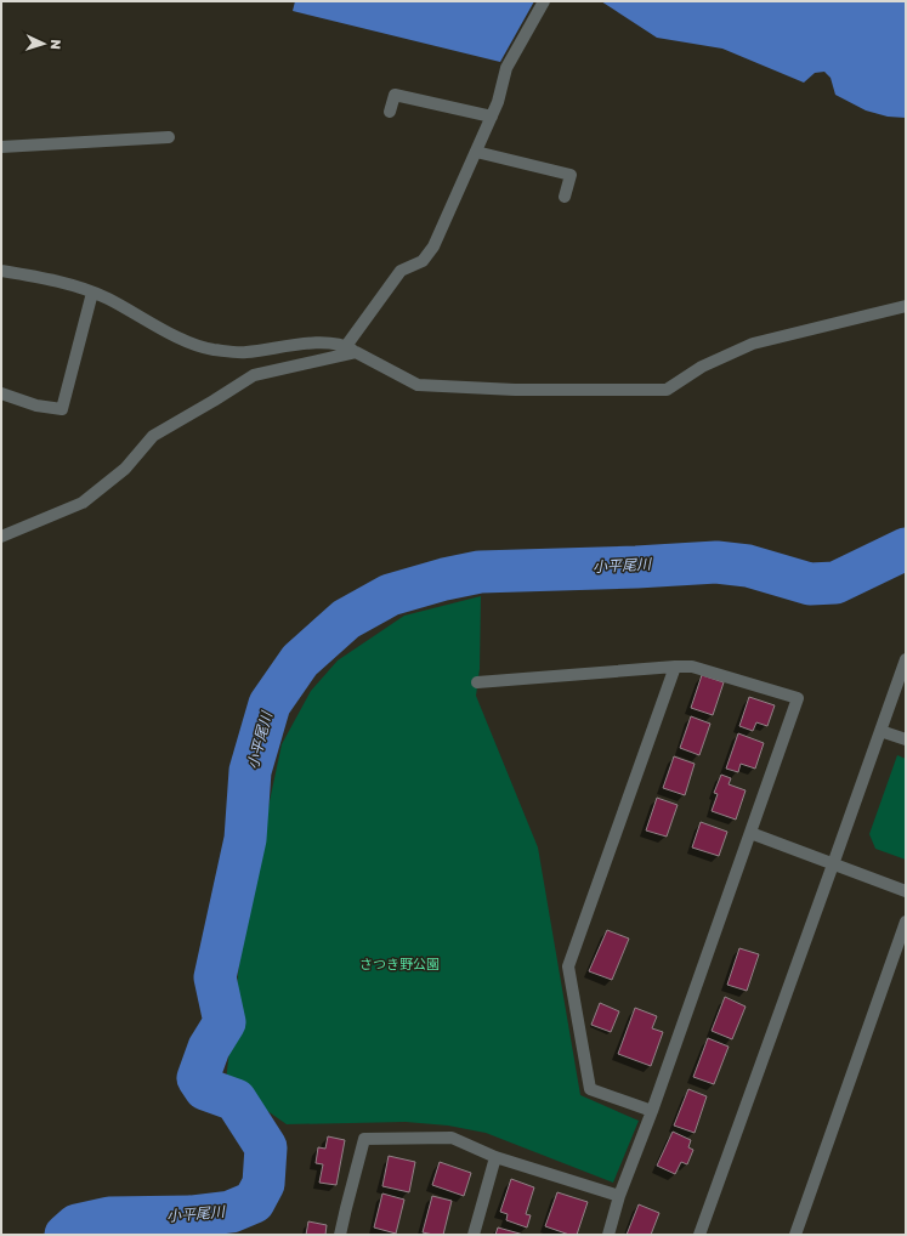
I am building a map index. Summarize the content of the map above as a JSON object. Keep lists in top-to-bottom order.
{
  "water": ["小平尾川"],
  "parks": ["さつき野公園"],
  "north": "right"
}
